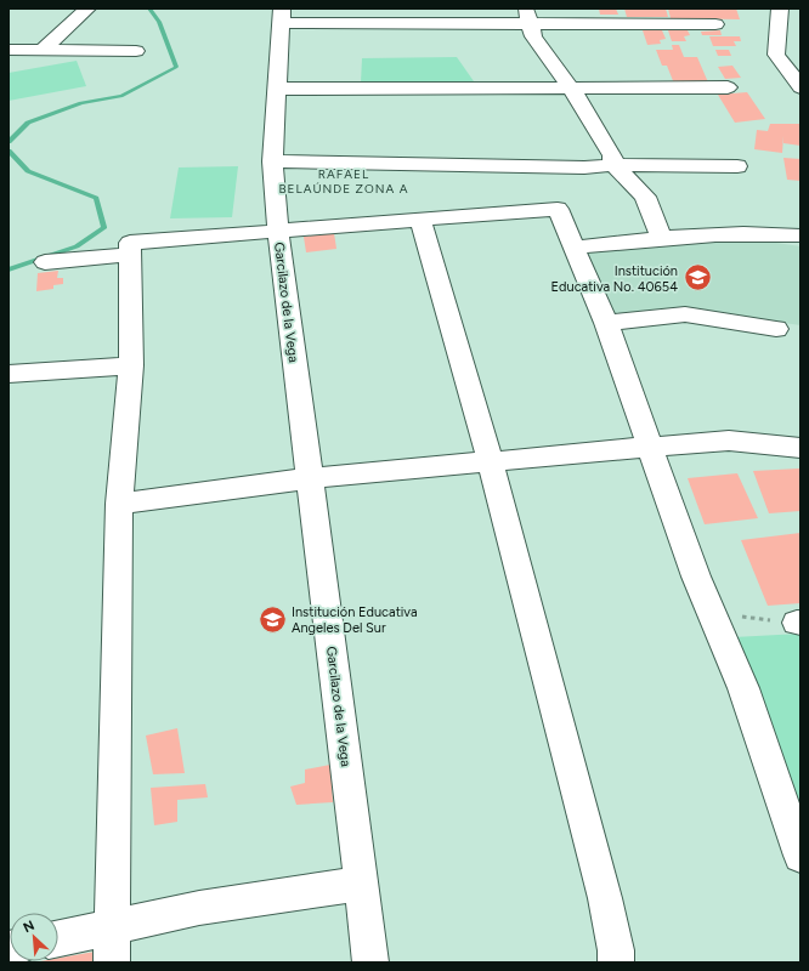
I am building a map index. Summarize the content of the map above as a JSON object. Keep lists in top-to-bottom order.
{
  "streets": {
    "street": ["Garcilazo de la Vega"]
  },
  "districts": ["RAFAEL BELAÚNDE ZONA A"],
  "places": {
    "school or university": ["Institución Educativa No. 40654", "Institución Educativa Angeles Del Sur"]
  },
  "north": "top left"
}
